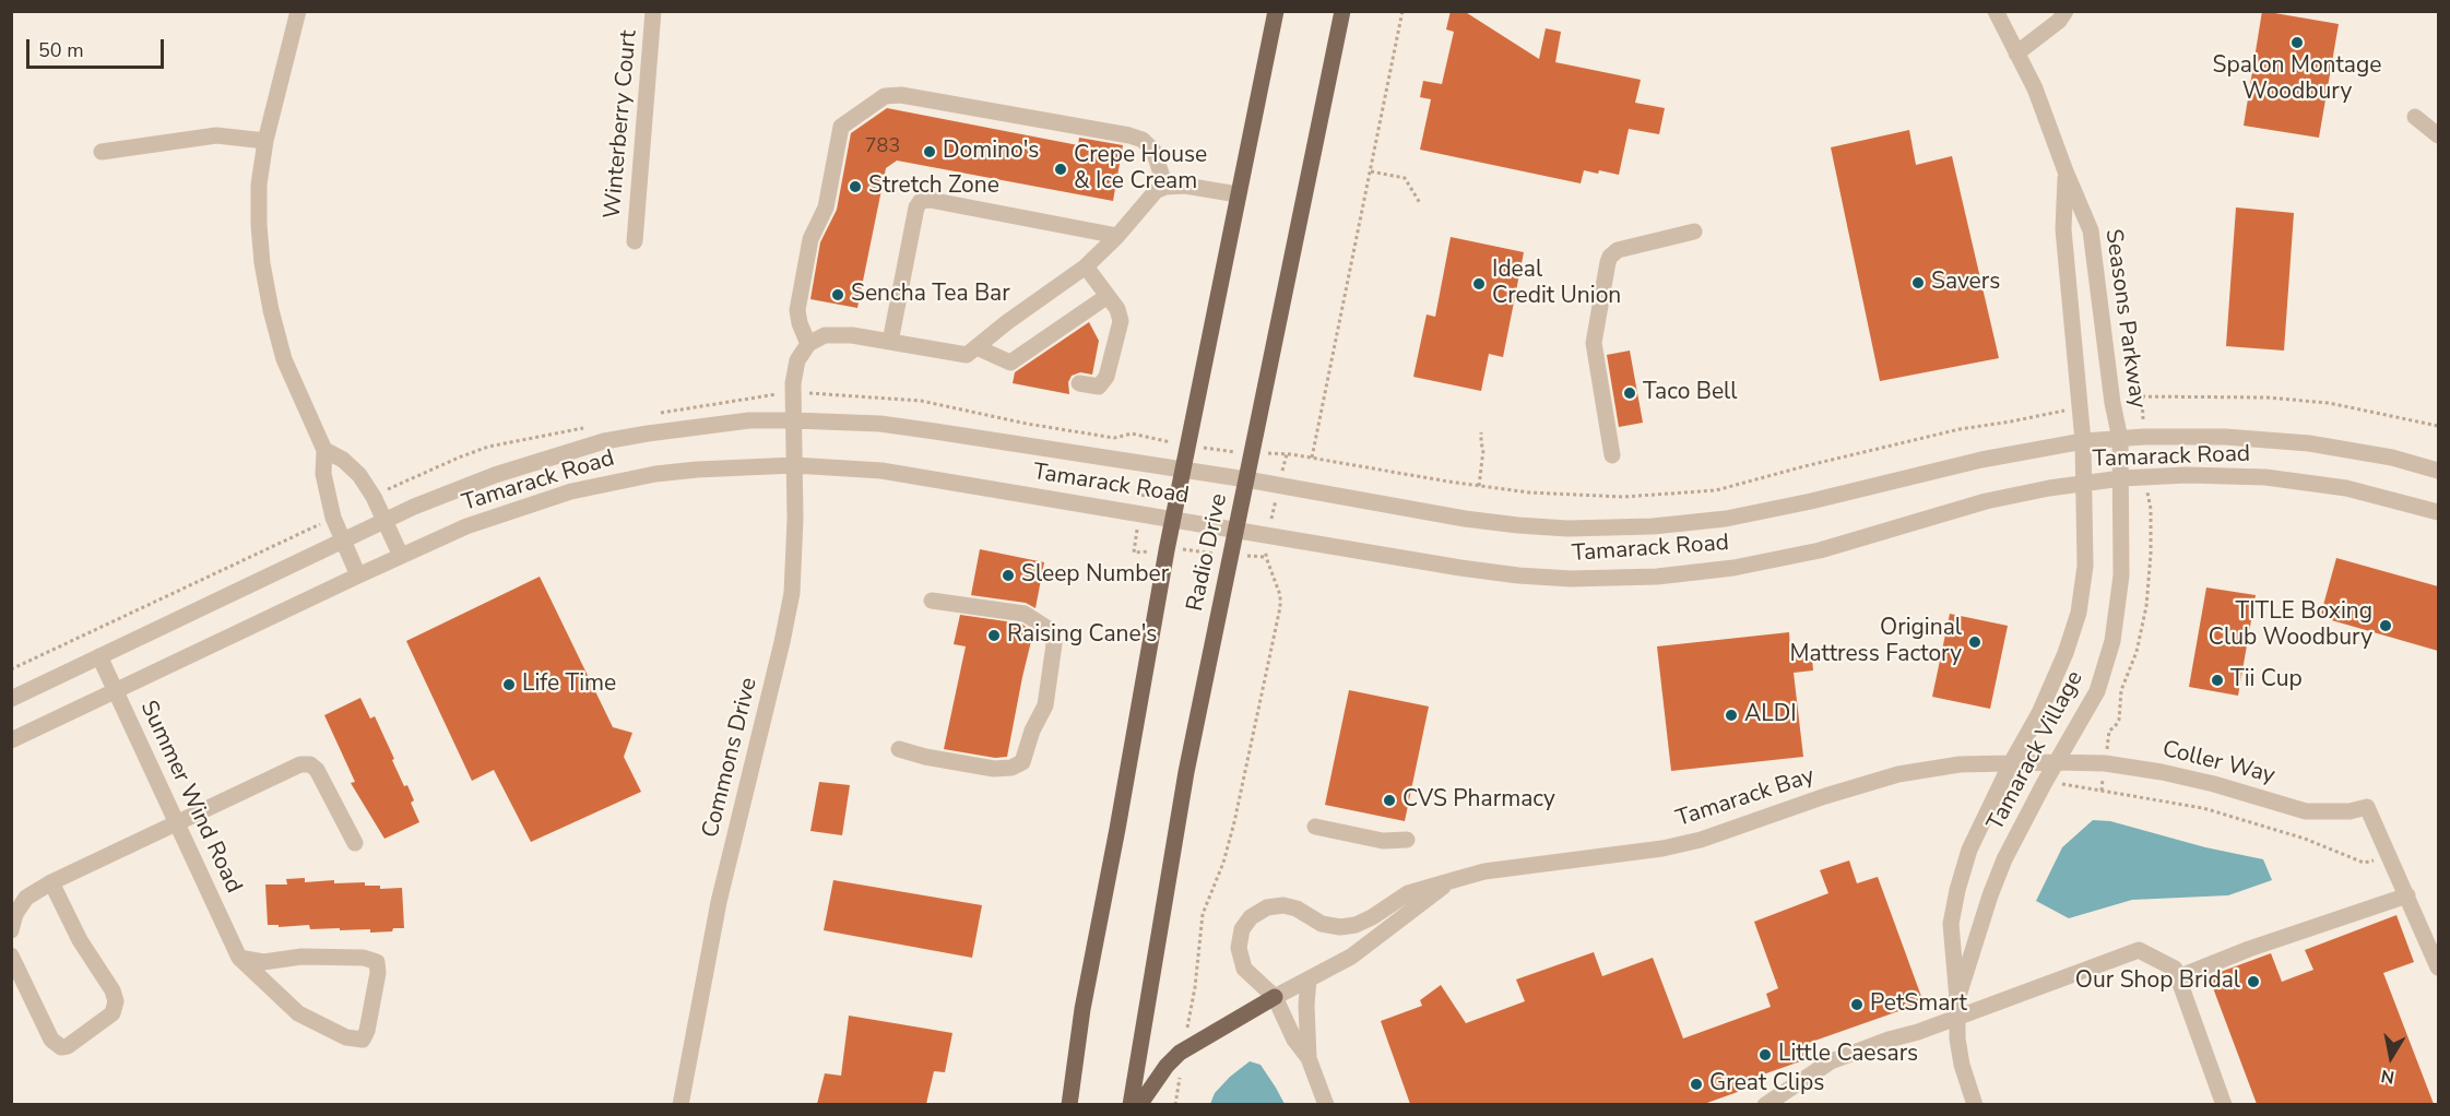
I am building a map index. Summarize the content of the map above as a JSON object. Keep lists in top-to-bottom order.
{
  "streets": {
    "main road": ["Radio Drive"],
    "street": [
      "Winterberry Court",
      "Seasons Parkway",
      "Tamarack Road",
      "Tamarack Village",
      "Commons Drive",
      "Coller Way",
      "Summer Wind Road",
      "Tamarack Bay"
    ]
  },
  "crossings": [
    ["Seasons Parkway", "Tamarack Road"],
    ["Seasons Parkway", "Tamarack Village"],
    ["Tamarack Road", "Radio Drive"],
    ["Tamarack Road", "Tamarack Village"],
    ["Tamarack Road", "Commons Drive"],
    ["Tamarack Road", "Summer Wind Road"],
    ["Tamarack Village", "Coller Way"],
    ["Tamarack Village", "Tamarack Bay"],
    ["Coller Way", "Tamarack Bay"]
  ],
  "places": [
    "Spalon Montage Woodbury",
    "Domino's",
    "Crepe House & Ice Cream",
    "Stretch Zone",
    "Savers",
    "Ideal Credit Union",
    "Sencha Tea Bar",
    "Taco Bell",
    "Sleep Number",
    "TITLE Boxing Club Woodbury",
    "Raising Cane's",
    "Original Mattress Factory",
    "Tii Cup",
    "Life Time",
    "ALDI",
    "CVS Pharmacy",
    "Our Shop Bridal",
    "PetSmart",
    "Little Caesars",
    "Great Clips"
  ],
  "house_numbers": ["783"],
  "scale_bar": "50 m",
  "north": "bottom"
}
